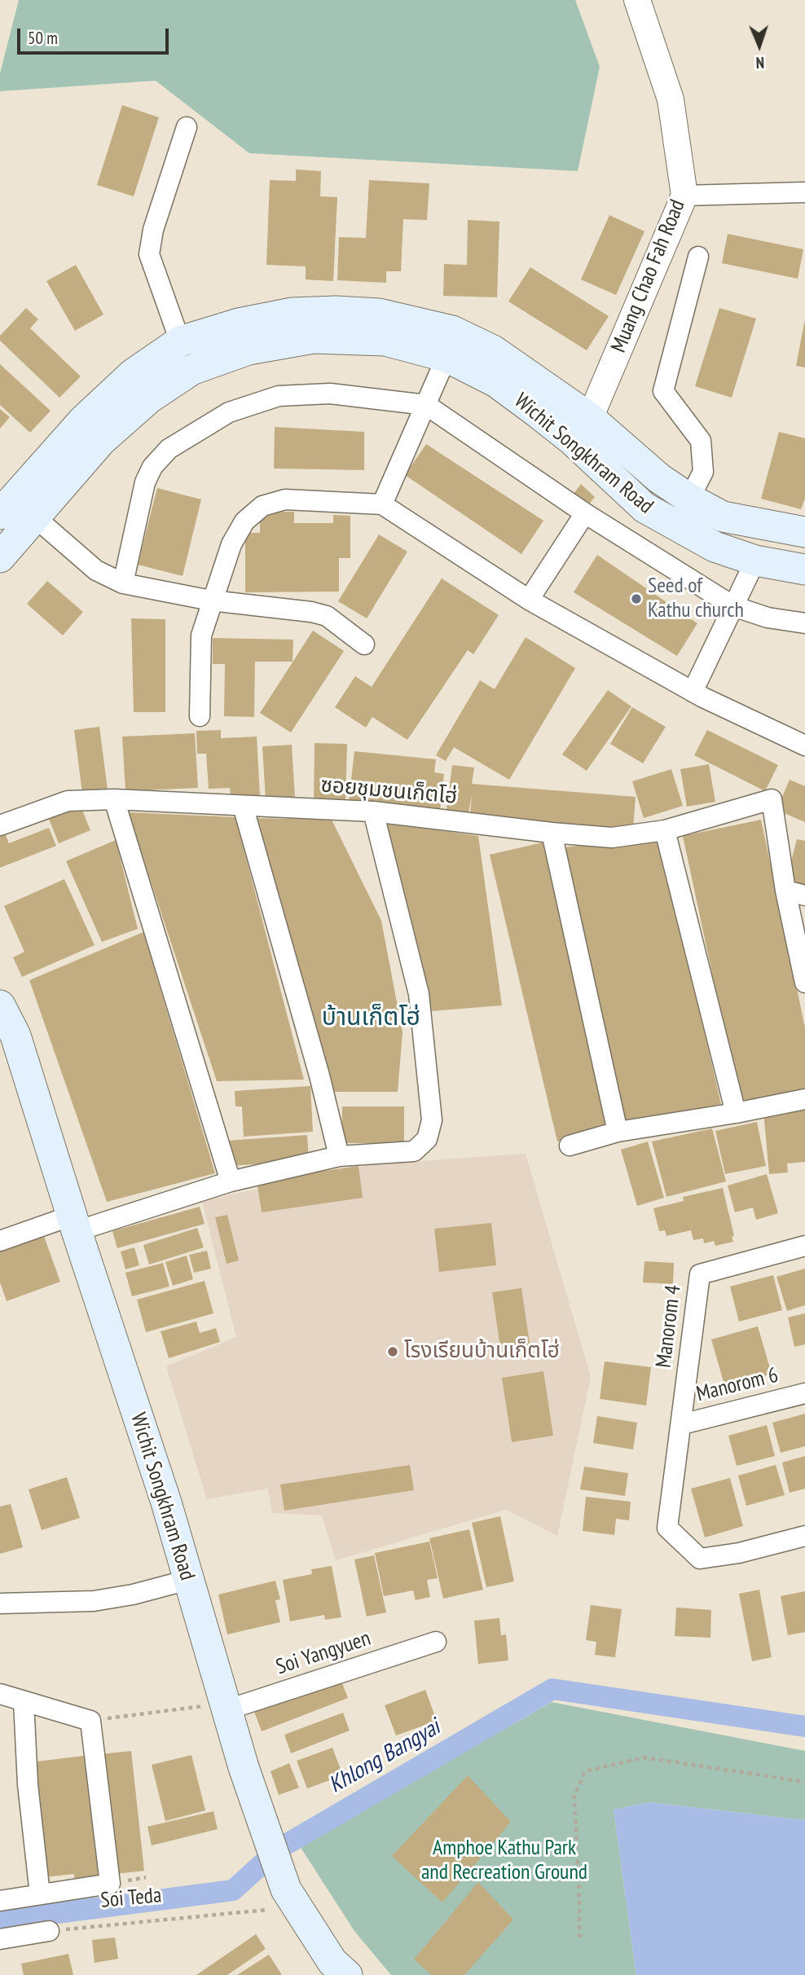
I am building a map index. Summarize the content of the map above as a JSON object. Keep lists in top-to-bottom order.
{
  "streets": {
    "main road": ["Wichit Songkhram Road"],
    "street": [
      "Muang Chao Fah Road",
      "ซอยชุมชนเก็ตโฮ่",
      "Manorom 4",
      "Manorom 6",
      "Soi Yangyuen"
    ],
    "path": ["Soi Teda"]
  },
  "crossings": [
    ["Muang Chao Fah Road", "Wichit Songkhram Road"],
    ["Wichit Songkhram Road", "Soi Yangyuen"],
    ["Wichit Songkhram Road", "Soi Teda"],
    ["Manorom 4", "Manorom 6"]
  ],
  "districts": ["บ้านเก็ตโฮ่"],
  "water": ["Khlong Bangyai"],
  "parks": ["Amphoe Kathu Park and Recreation Ground"],
  "places": ["Seed of Kathu church", "โรงเรียนบ้านเก็ตโฮ่"],
  "scale_bar": "50 m",
  "north": "bottom"
}
